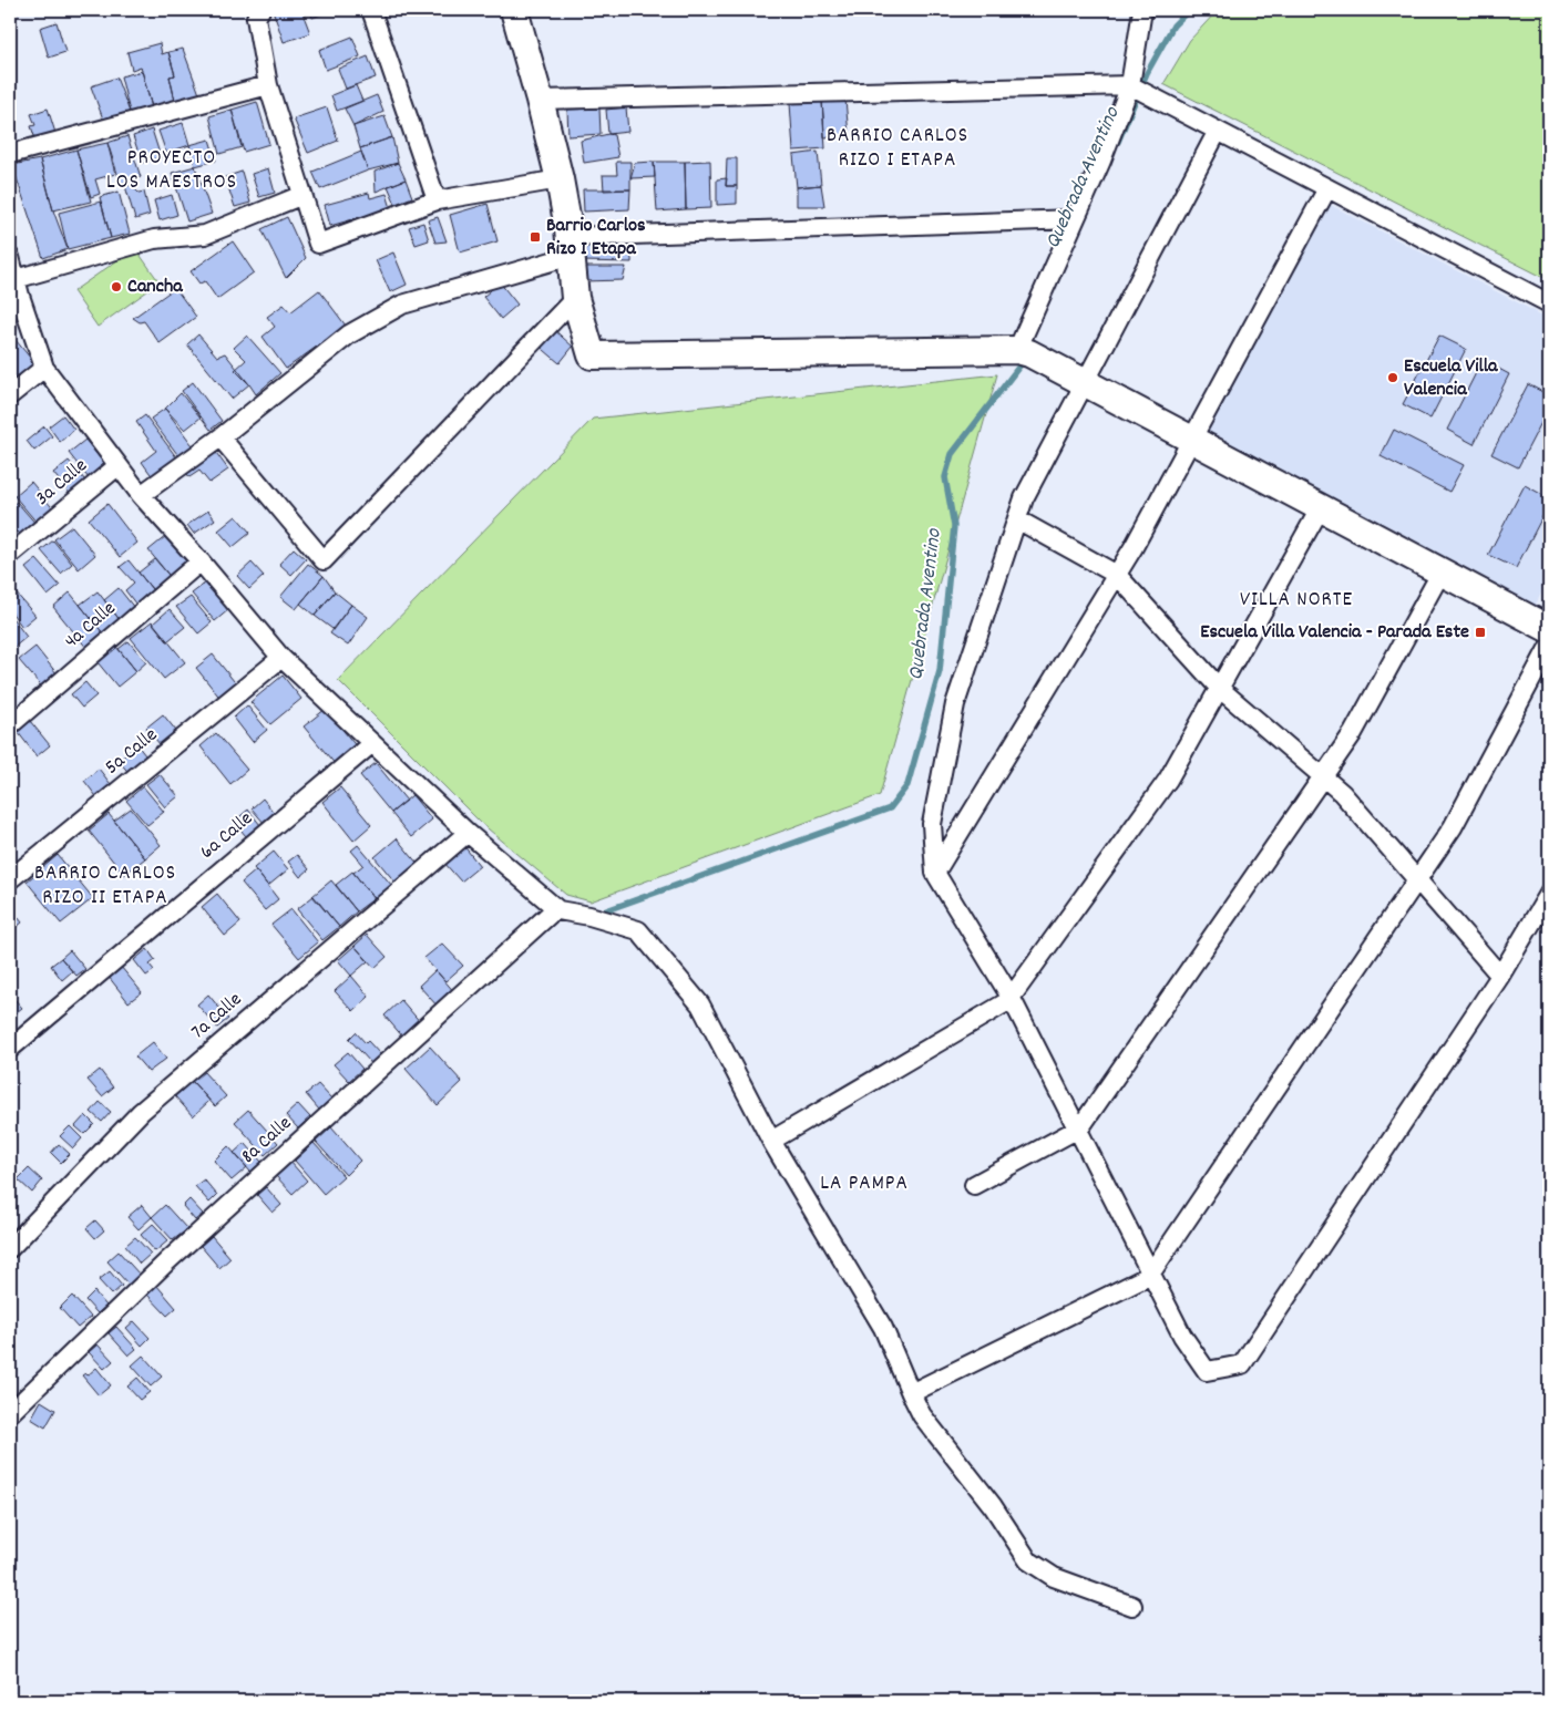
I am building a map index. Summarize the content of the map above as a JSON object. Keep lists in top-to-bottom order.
{
  "streets": {
    "street": [
      "3a Calle",
      "4a Calle",
      "5a Calle",
      "6a Calle",
      "7a Calle",
      "8a Calle"
    ]
  },
  "districts": [
    "BARRIO CARLOS RIZO I ETAPA",
    "PROYECTO LOS MAESTROS",
    "VILLA NORTE",
    "BARRIO CARLOS RIZO II ETAPA",
    "LA PAMPA"
  ],
  "water": ["Quebrada Aventino"],
  "places": {
    "transit": ["Barrio Carlos Rizo I Etapa", "Escuela Villa Valencia - Parada Este"],
    "other": ["Cancha", "Escuela Villa Valencia"]
  }
}
